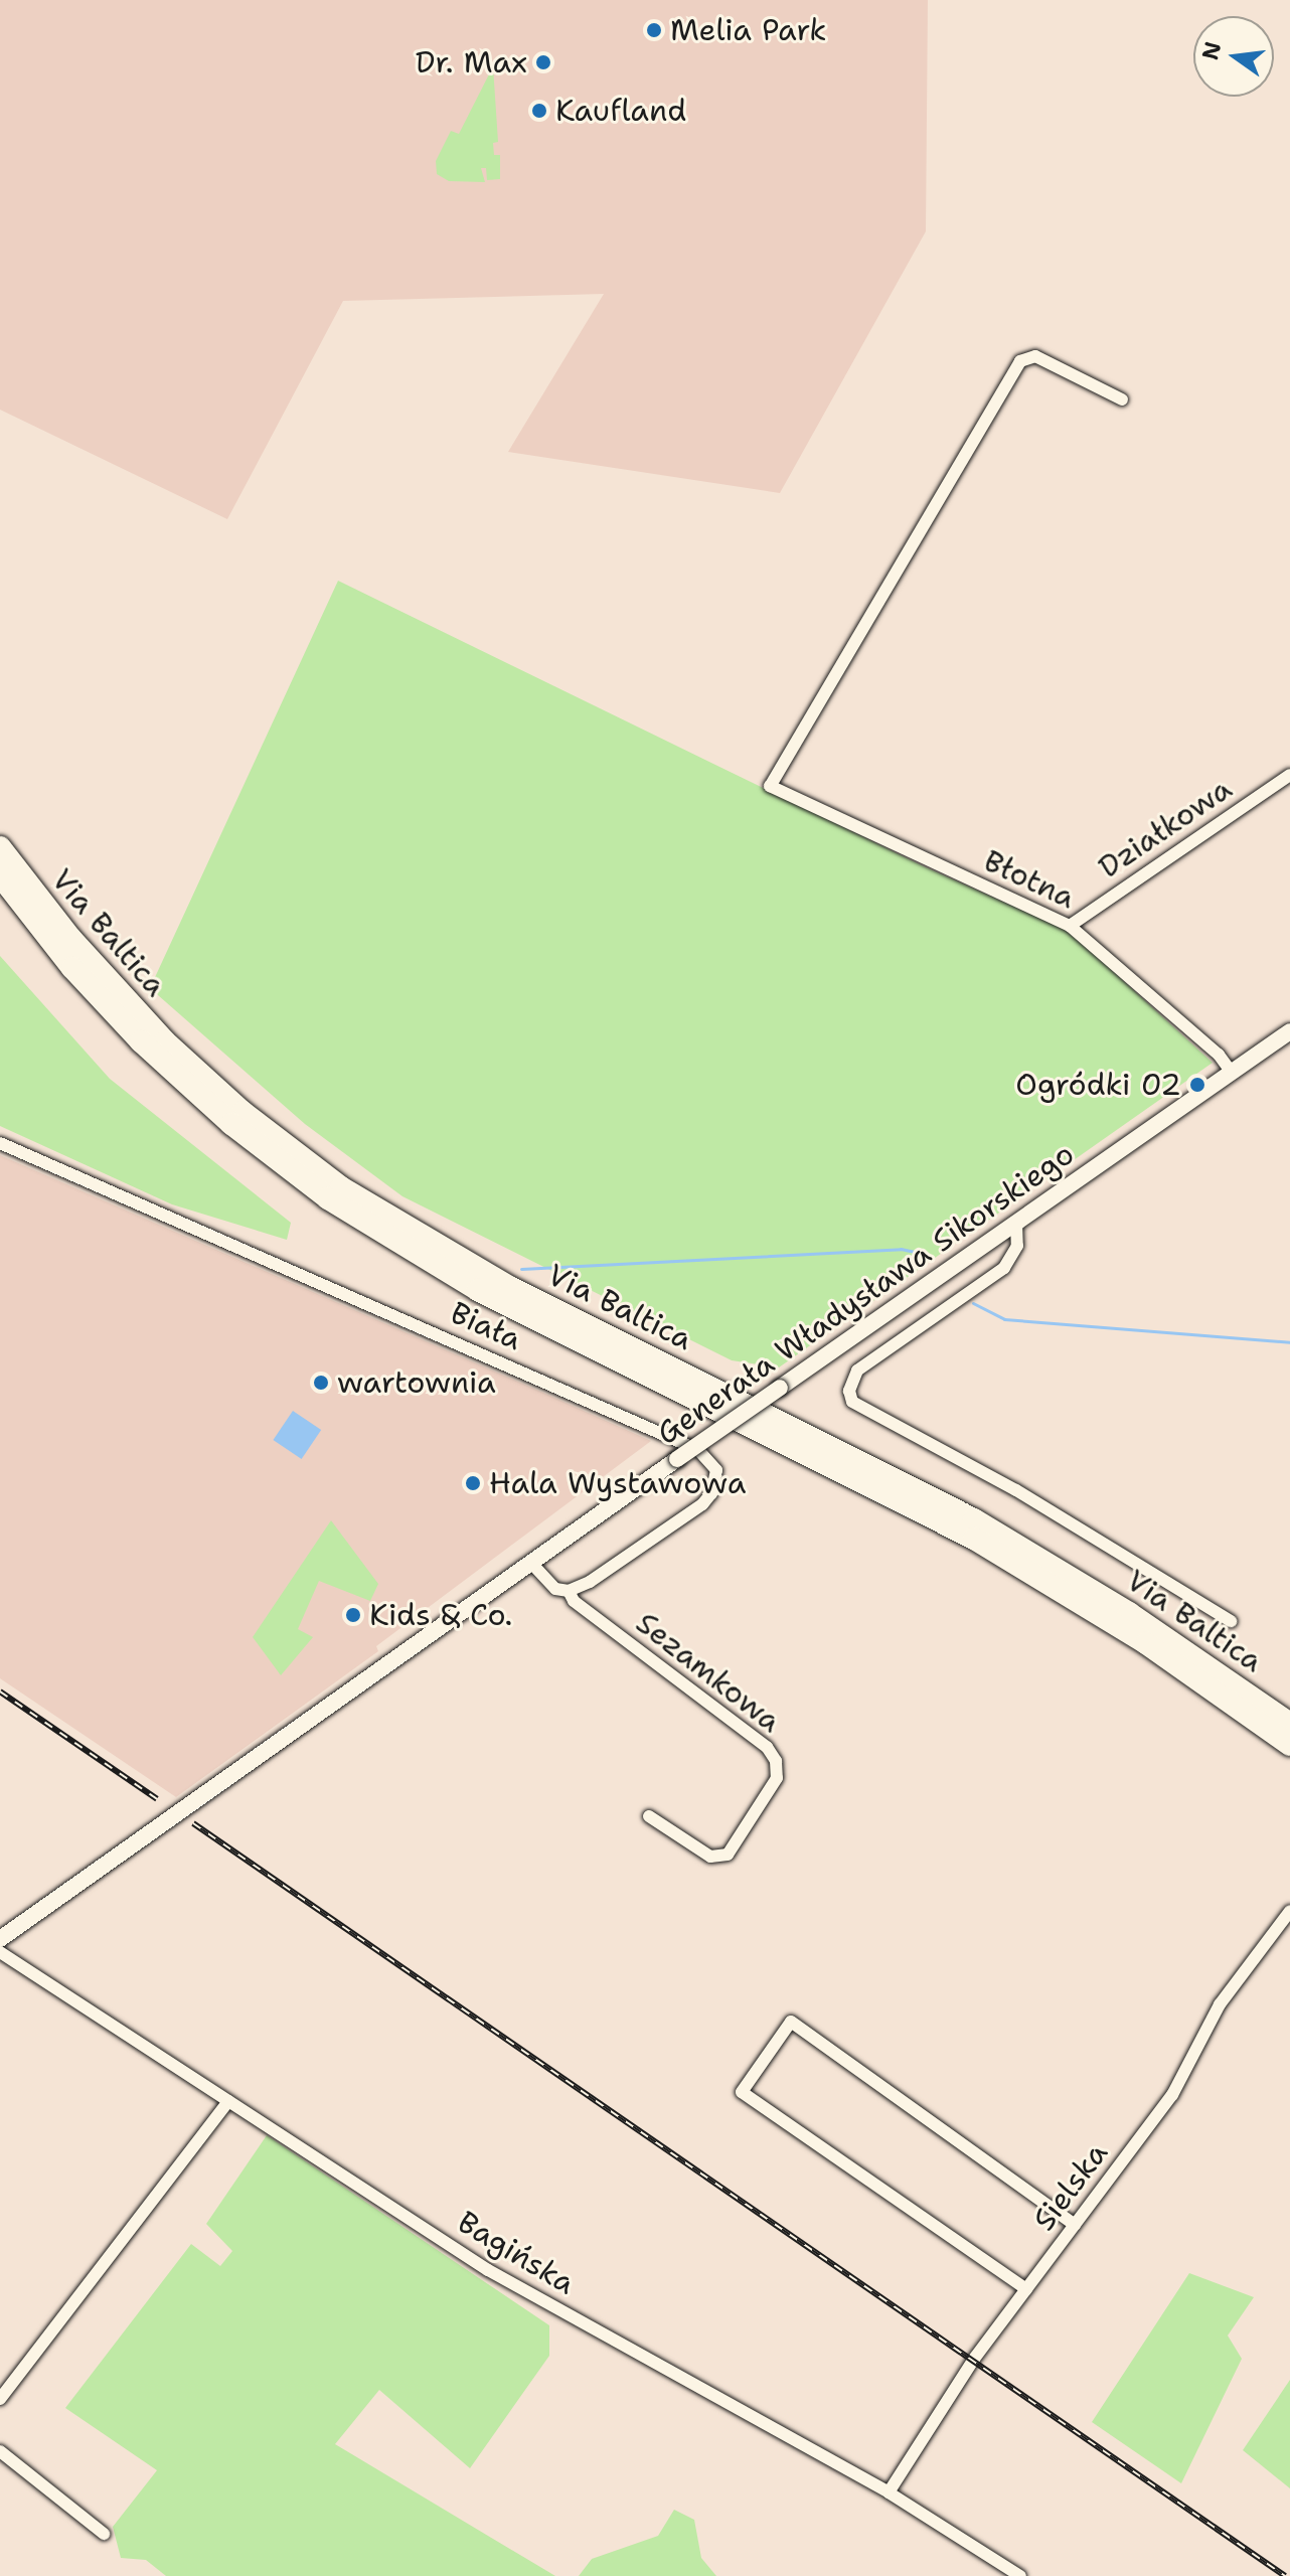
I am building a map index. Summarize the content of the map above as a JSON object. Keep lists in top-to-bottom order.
{
  "streets": {
    "highway": ["Via Baltica"],
    "street": [
      "Działkowa",
      "Błotna",
      "Generała Władysława Sikorskiego",
      "Biała",
      "Sezamkowa",
      "Sielska",
      "Bagińska"
    ]
  },
  "crossings": [
    ["Działkowa", "Błotna"],
    ["Błotna", "Generała Władysława Sikorskiego"],
    ["Biała", "Sezamkowa"],
    ["Sielska", "Bagińska"]
  ],
  "places": [
    "Melia Park",
    "Dr. Max",
    "Kaufland",
    "Ogródki 02",
    "wartownia",
    "Hala Wystawowa",
    "Kids & Co."
  ],
  "north": "left"
}
